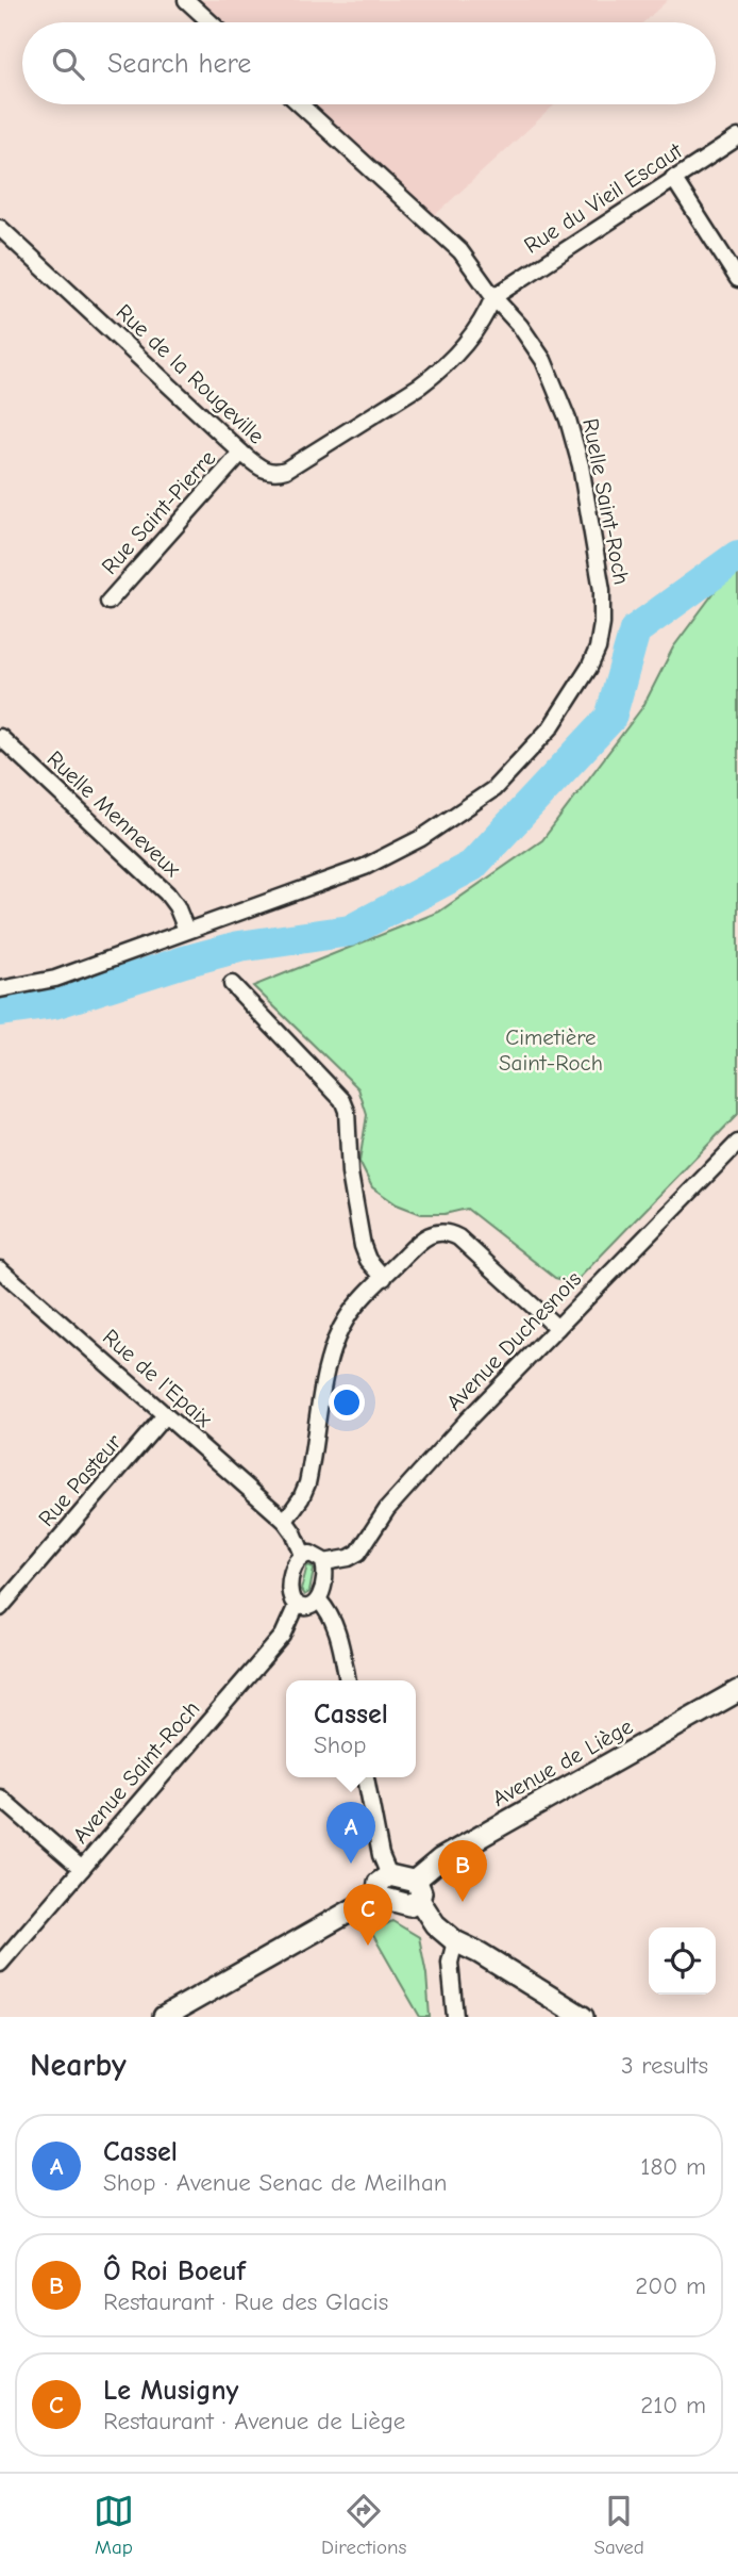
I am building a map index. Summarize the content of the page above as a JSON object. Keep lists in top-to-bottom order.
{
  "streets": {
    "main road": ["Avenue de Liège"],
    "street": [
      "Rue du Vieil Escaut",
      "Rue de la Rougeville",
      "Ruelle Saint-Roch",
      "Rue Saint-Pierre",
      "Ruelle Menneveux",
      "Avenue Duchesnois",
      "Rue de l'Epaix",
      "Rue Pasteur",
      "Avenue Saint-Roch"
    ]
  },
  "crossings": [
    ["Rue du Vieil Escaut", "Rue de la Rougeville"],
    ["Rue du Vieil Escaut", "Ruelle Saint-Roch"],
    ["Rue de la Rougeville", "Ruelle Saint-Roch"],
    ["Rue de la Rougeville", "Rue Saint-Pierre"],
    ["Ruelle Saint-Roch", "Ruelle Menneveux"],
    ["Avenue Duchesnois", "Avenue Saint-Roch"],
    ["Rue de l'Epaix", "Rue Pasteur"]
  ],
  "parks": ["Cimetière Saint-Roch"],
  "page": {
    "search": "Search here",
    "popup": ["Cassel", "Shop"],
    "pins": ["A", "B", "C"],
    "heading": ["Nearby", "3 results"],
    "list": [
      {
        "mark": "A",
        "name": "Cassel",
        "note": "Shop · Avenue Senac de Meilhan",
        "value": "180 m"
      },
      {
        "mark": "B",
        "name": "Ô Roi Boeuf",
        "note": "Restaurant · Rue des Glacis",
        "value": "200 m"
      },
      {
        "mark": "C",
        "name": "Le Musigny",
        "note": "Restaurant · Avenue de Liège",
        "value": "210 m"
      }
    ],
    "nav": ["Map", "Directions", "Saved"]
  }
}
